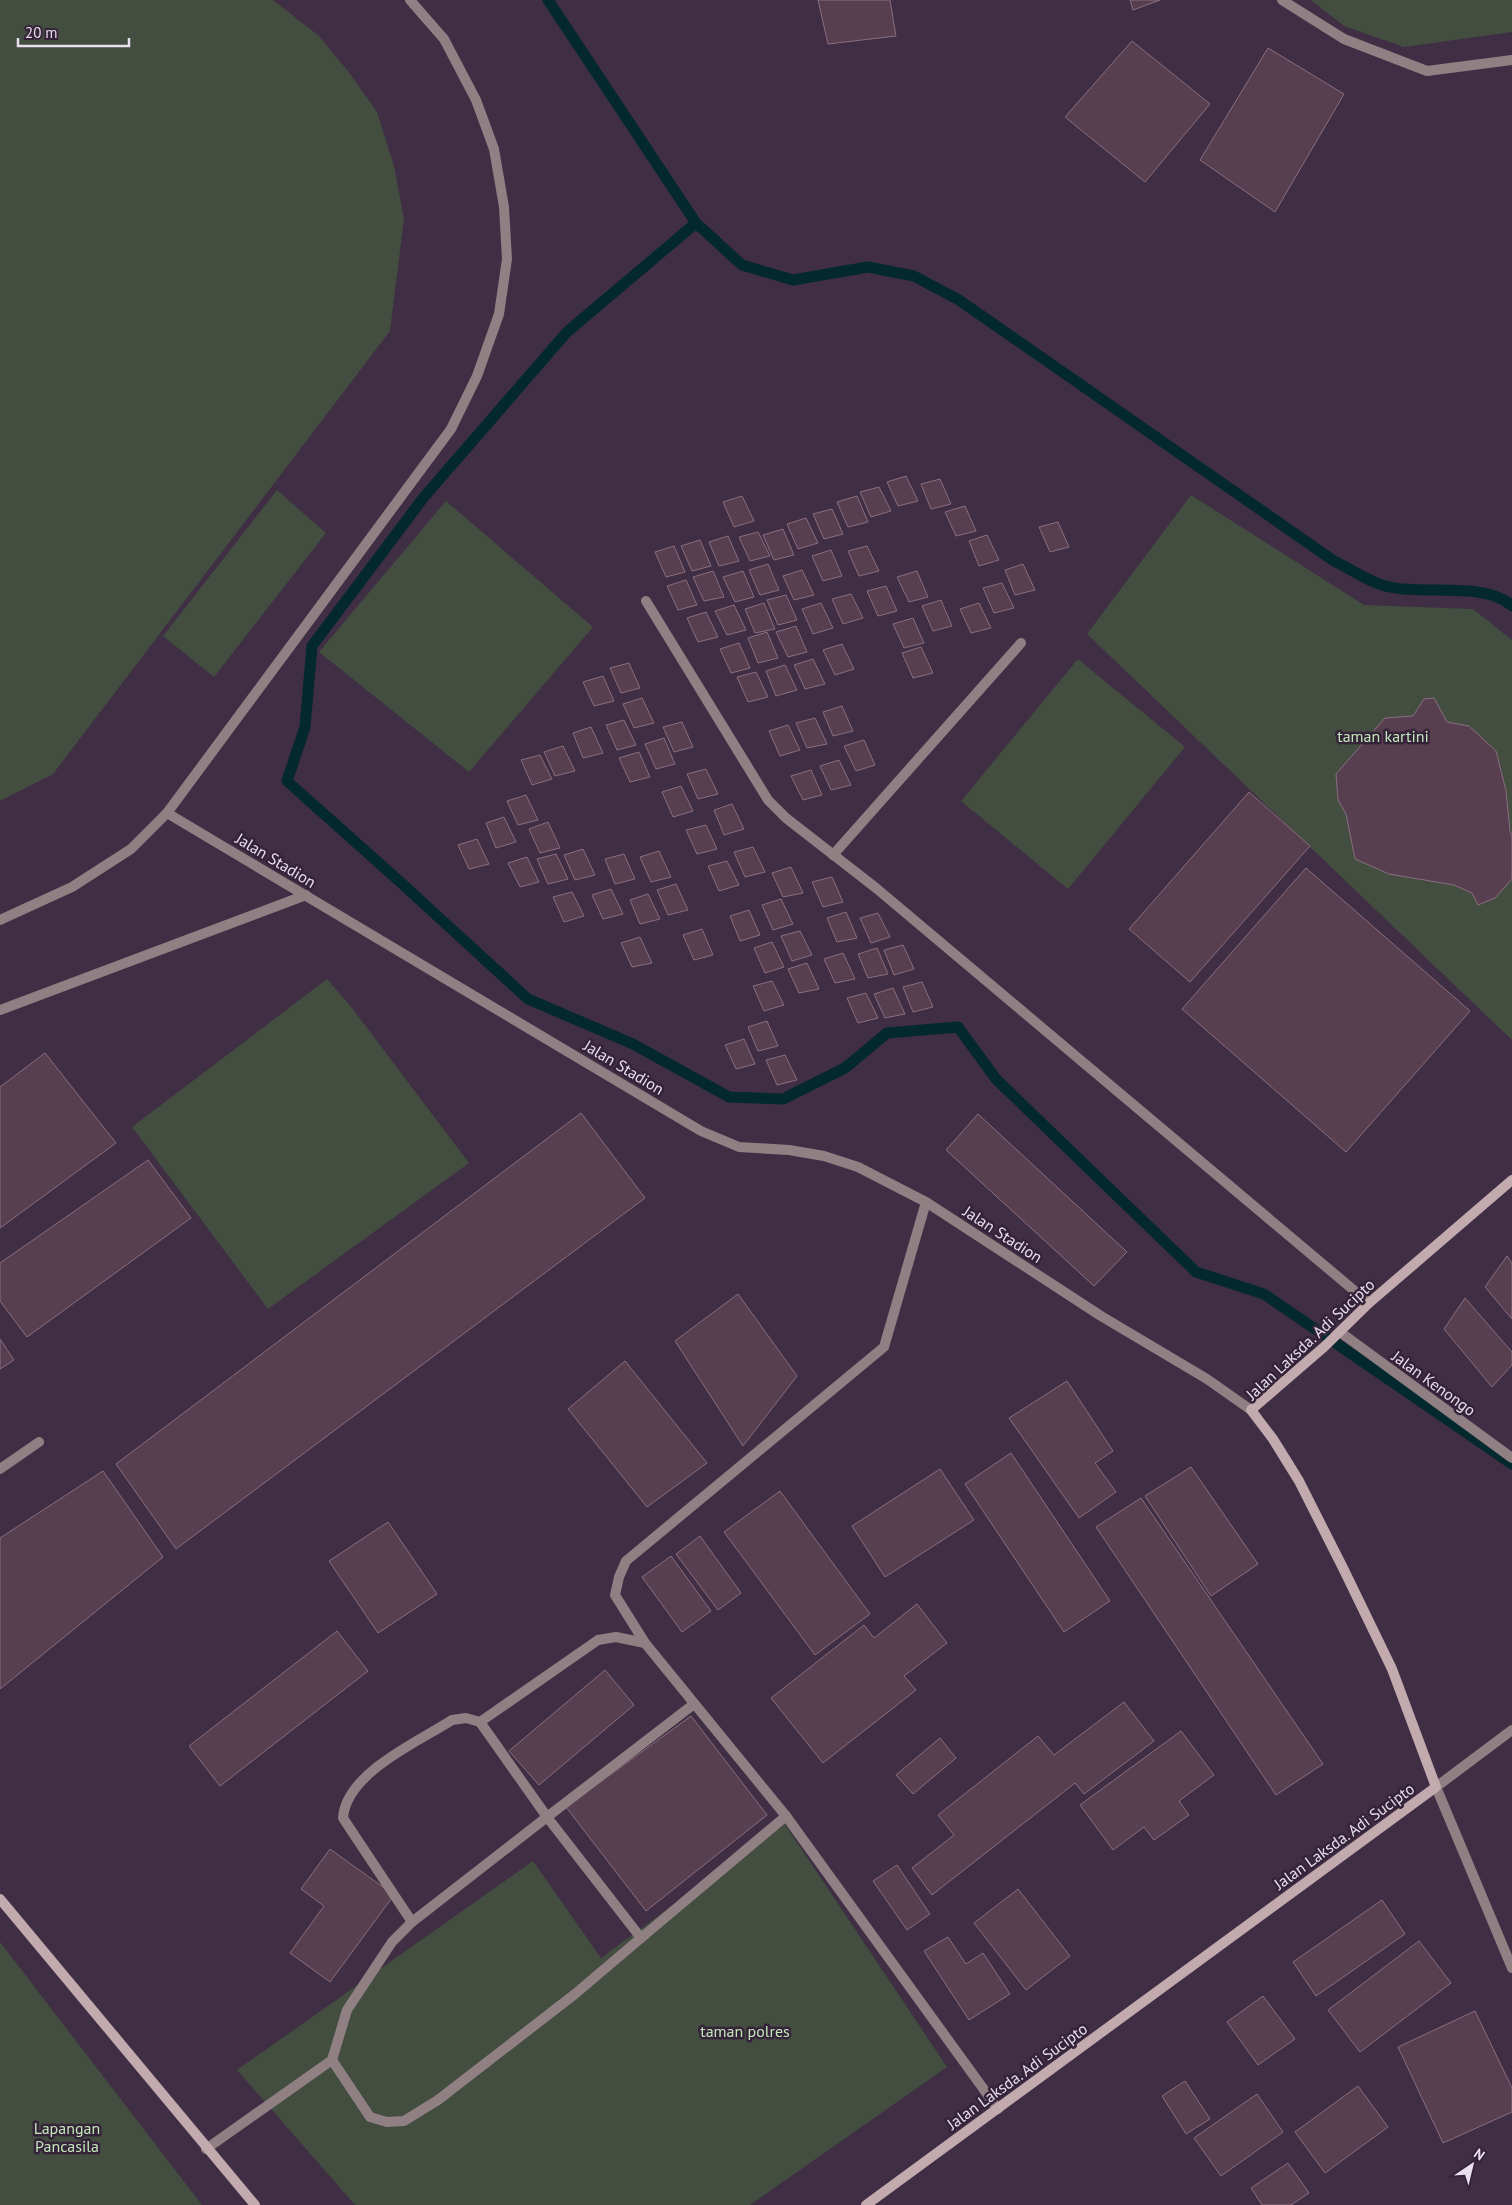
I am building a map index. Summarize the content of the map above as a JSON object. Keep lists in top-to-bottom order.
{
  "streets": {
    "main road": ["Jalan Laksda. Adi Sucipto"],
    "street": ["Jalan Stadion", "Jalan Kenongo"]
  },
  "crossings": [
    ["Jalan Stadion", "Jalan Laksda. Adi Sucipto"],
    ["Jalan Laksda. Adi Sucipto", "Jalan Kenongo"]
  ],
  "parks": ["taman kartini", "taman polres", "Lapangan Pancasila"],
  "scale_bar": "20 m",
  "north": "top right"
}
